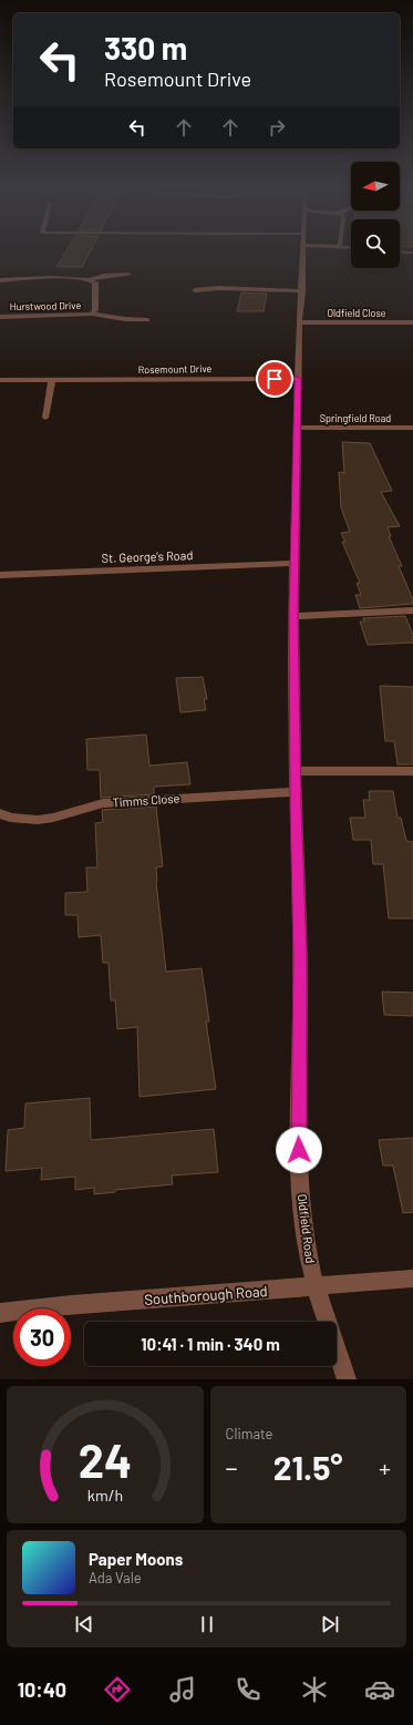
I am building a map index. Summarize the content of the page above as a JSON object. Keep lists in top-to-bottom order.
{
  "streets": {
    "street": [
      "Hurstwood Drive",
      "Oldfield Close",
      "Rosemount Drive",
      "Springfield Road",
      "St. George's Road",
      "Timms Close",
      "Oldfield Road",
      "Southborough Road"
    ]
  },
  "crossings": [
    ["Oldfield Close", "Oldfield Road"],
    ["Rosemount Drive", "Oldfield Road"],
    ["Springfield Road", "Oldfield Road"],
    ["St. George's Road", "Oldfield Road"],
    ["Timms Close", "Oldfield Road"],
    ["Oldfield Road", "Southborough Road"]
  ],
  "north": "left",
  "page": {
    "turn": ["330 m", "Rosemount Drive"],
    "limit": "30",
    "trip": "10:41 · 1 min · 340 m",
    "tile": "Climate",
    "heat": ["−", "21.5°", "+"],
    "song": ["Paper Moons", "Ada Vale"],
    "tabs": "10:40",
    "gauge": ["24", "km/h"]
  }
}
